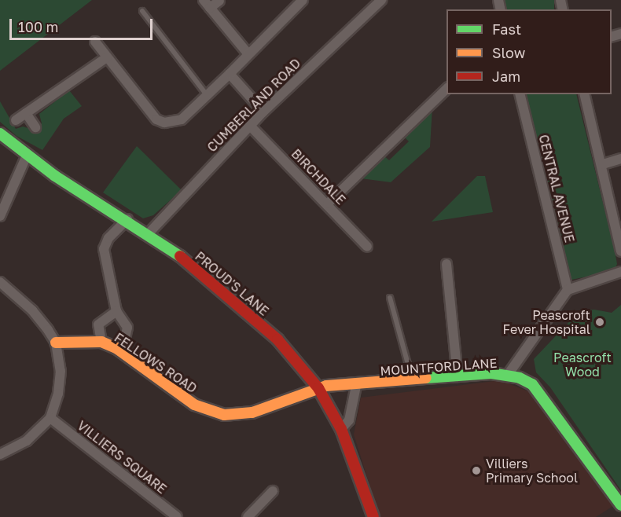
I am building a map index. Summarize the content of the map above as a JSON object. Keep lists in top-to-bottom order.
{
  "streets": {
    "street": [
      "CUMBERLAND ROAD",
      "BIRCHDALE",
      "CENTRAL AVENUE",
      "PROUD'S LANE",
      "FELLOWS ROAD",
      "MOUNTFORD LANE",
      "VILLIERS SQUARE"
    ]
  },
  "crossings": [
    ["CUMBERLAND ROAD", "BIRCHDALE"],
    ["CUMBERLAND ROAD", "PROUD'S LANE"],
    ["PROUD'S LANE", "FELLOWS ROAD"],
    ["FELLOWS ROAD", "MOUNTFORD LANE"]
  ],
  "parks": ["Peascroft Wood"],
  "places": ["Peascroft Fever Hospital", "Villiers Primary School"],
  "legend": ["Fast", "Slow", "Jam"],
  "scale_bar": "100 m"
}
